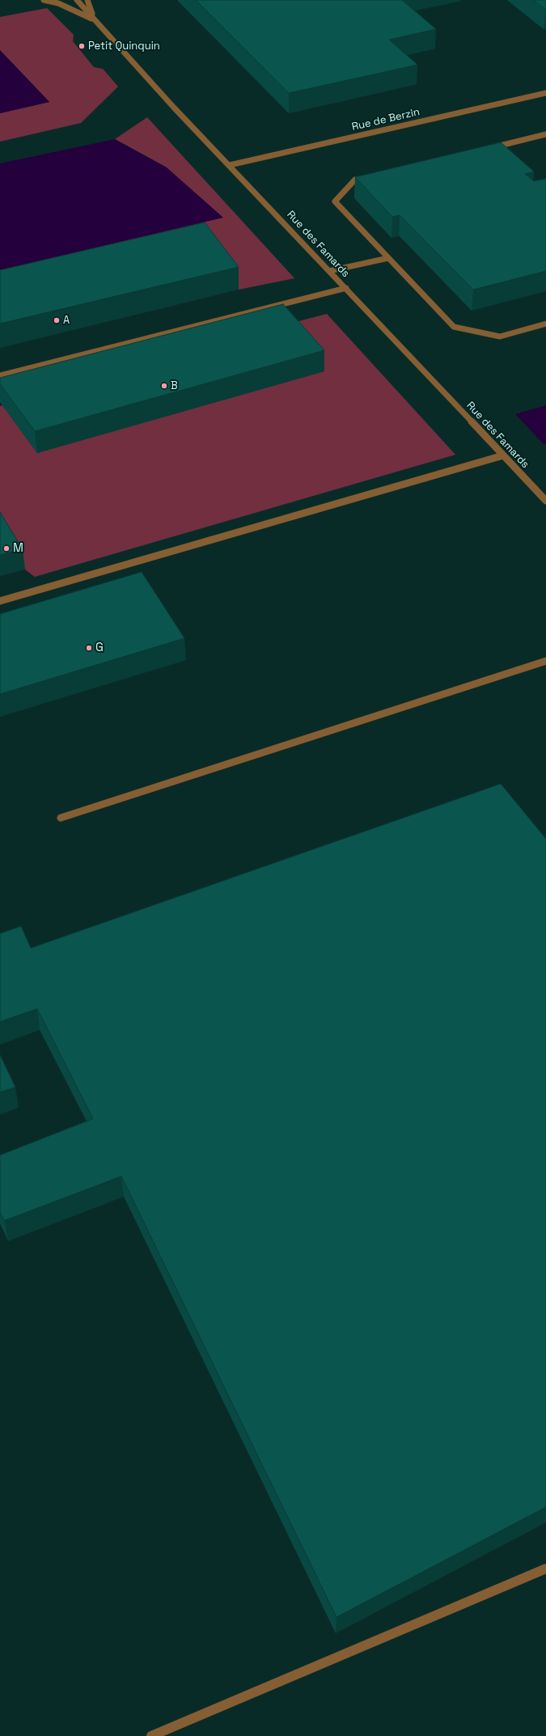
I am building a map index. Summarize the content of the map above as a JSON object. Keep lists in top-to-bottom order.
{
  "streets": {
    "street": ["Rue de Berzin", "Rue des Famards"]
  },
  "crossings": [
    ["Rue de Berzin", "Rue des Famards"]
  ],
  "places": [
    "Petit Quinquin",
    "A",
    "B",
    "M",
    "G"
  ]
}
